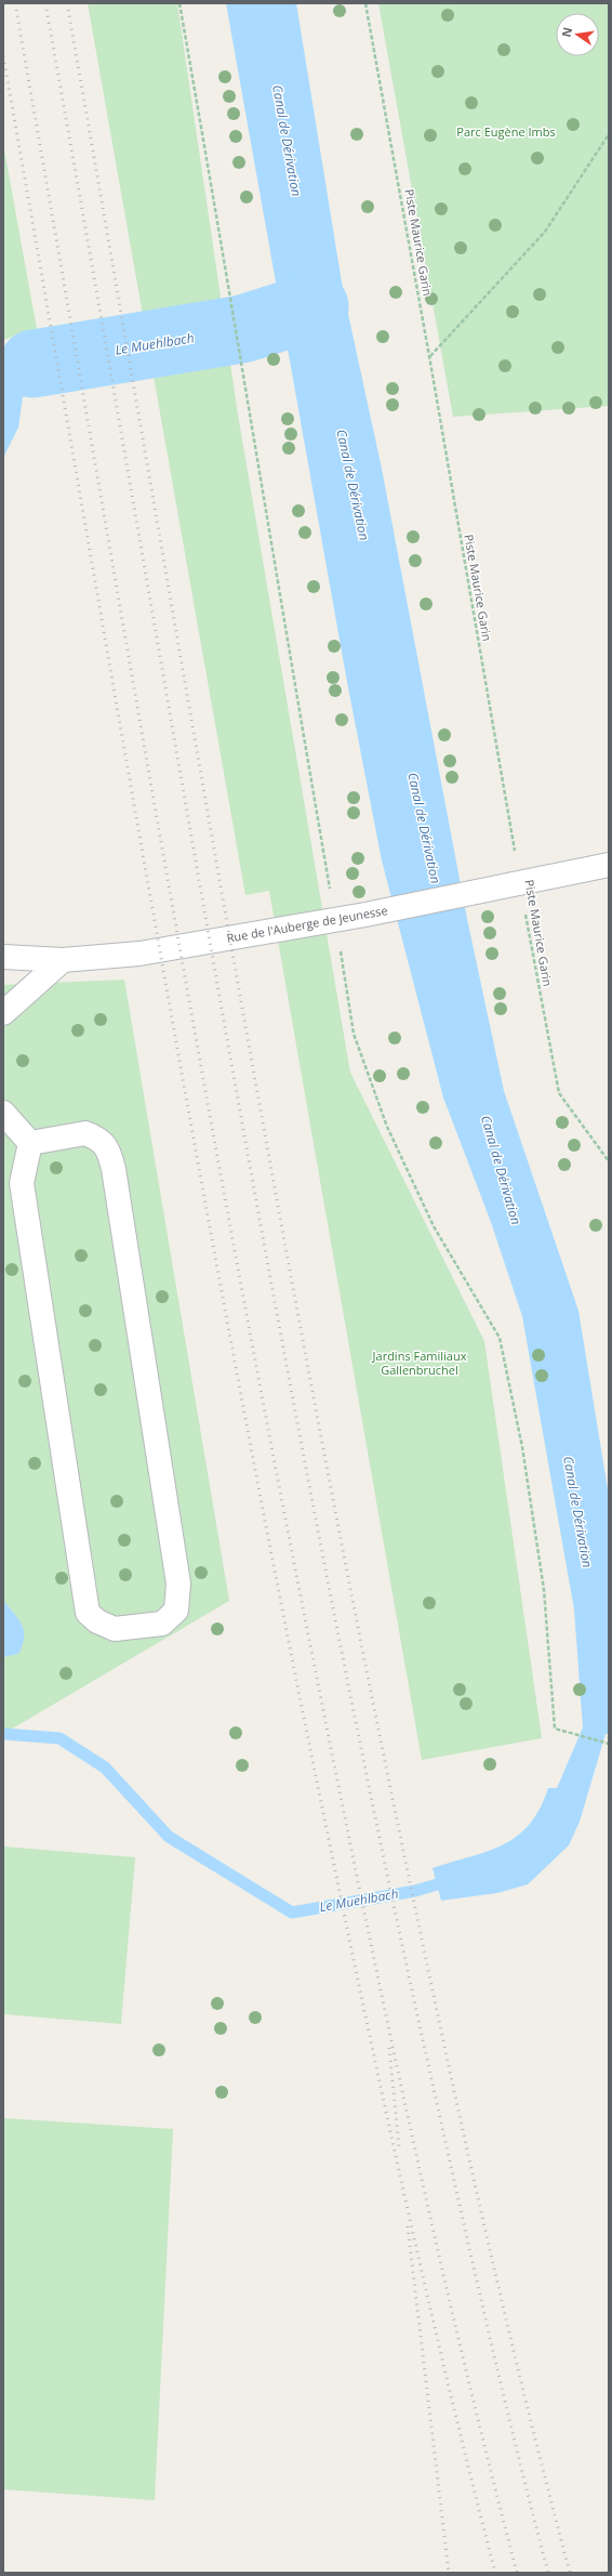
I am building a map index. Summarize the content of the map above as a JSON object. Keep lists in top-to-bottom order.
{
  "streets": {
    "street": ["Rue de l'Auberge de Jeunesse"],
    "path": ["Piste Maurice Garin"]
  },
  "crossings": [
    ["Piste Maurice Garin", "Rue de l'Auberge de Jeunesse"]
  ],
  "water": ["Canal de Dérivation", "Le Muehlbach"],
  "parks": ["Parc Eugène Imbs", "Jardins Familiaux Gallenbruchel"],
  "north": "left"
}
